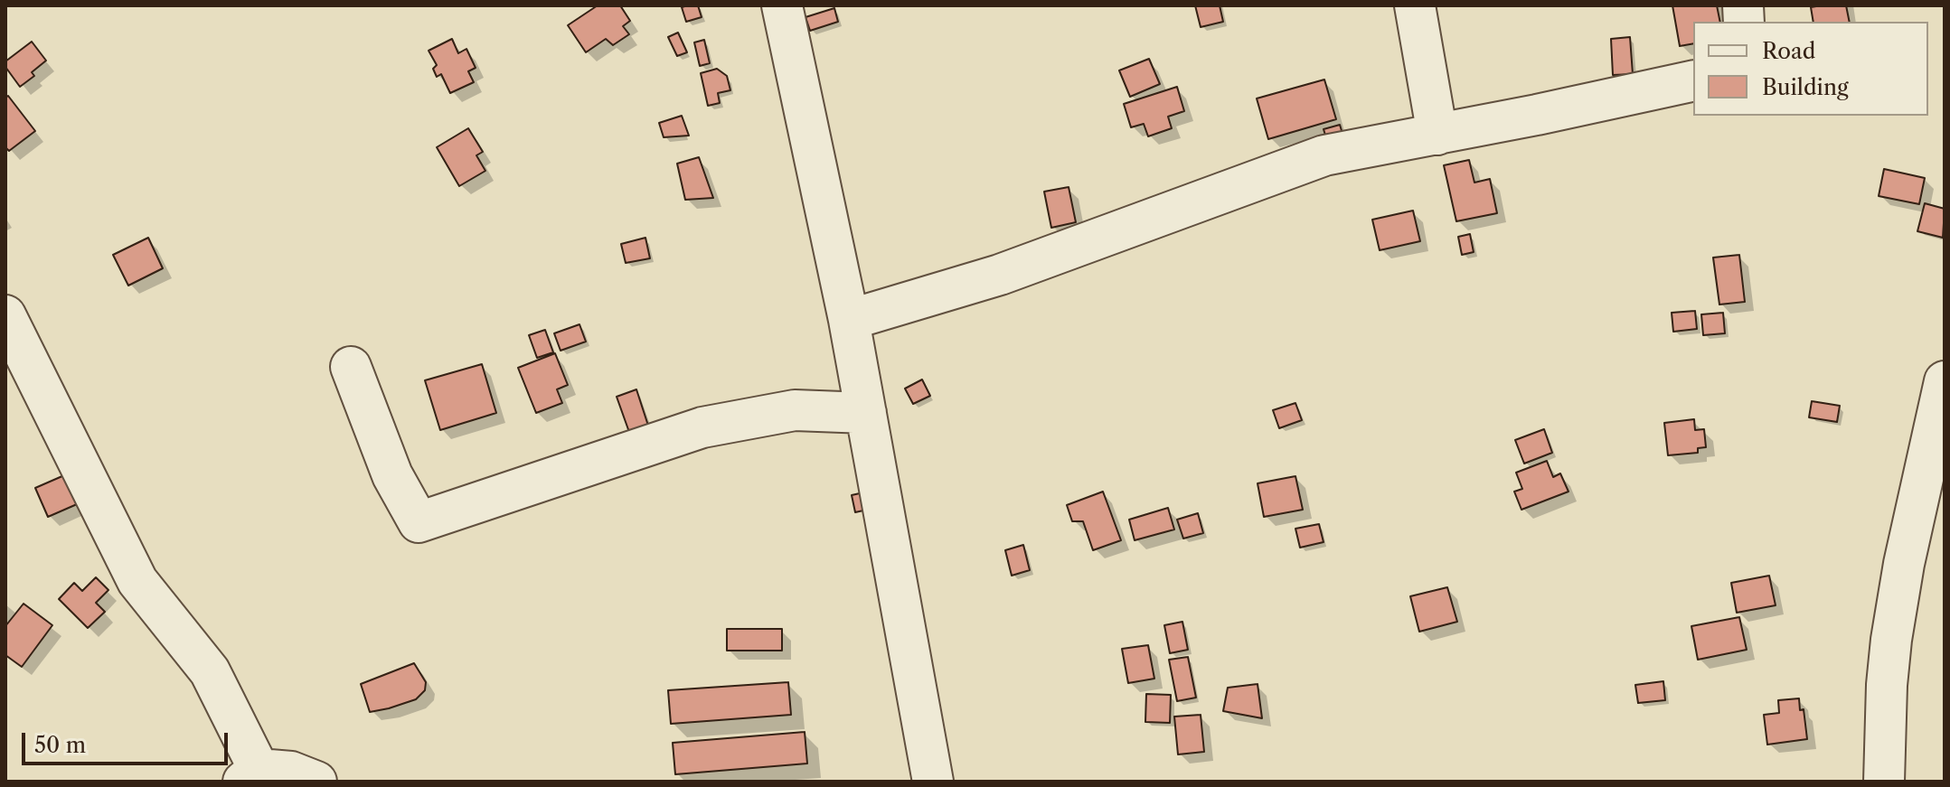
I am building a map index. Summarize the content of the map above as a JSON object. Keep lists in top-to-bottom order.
{
  "legend": ["Road", "Building"],
  "scale_bar": "50 m"
}
